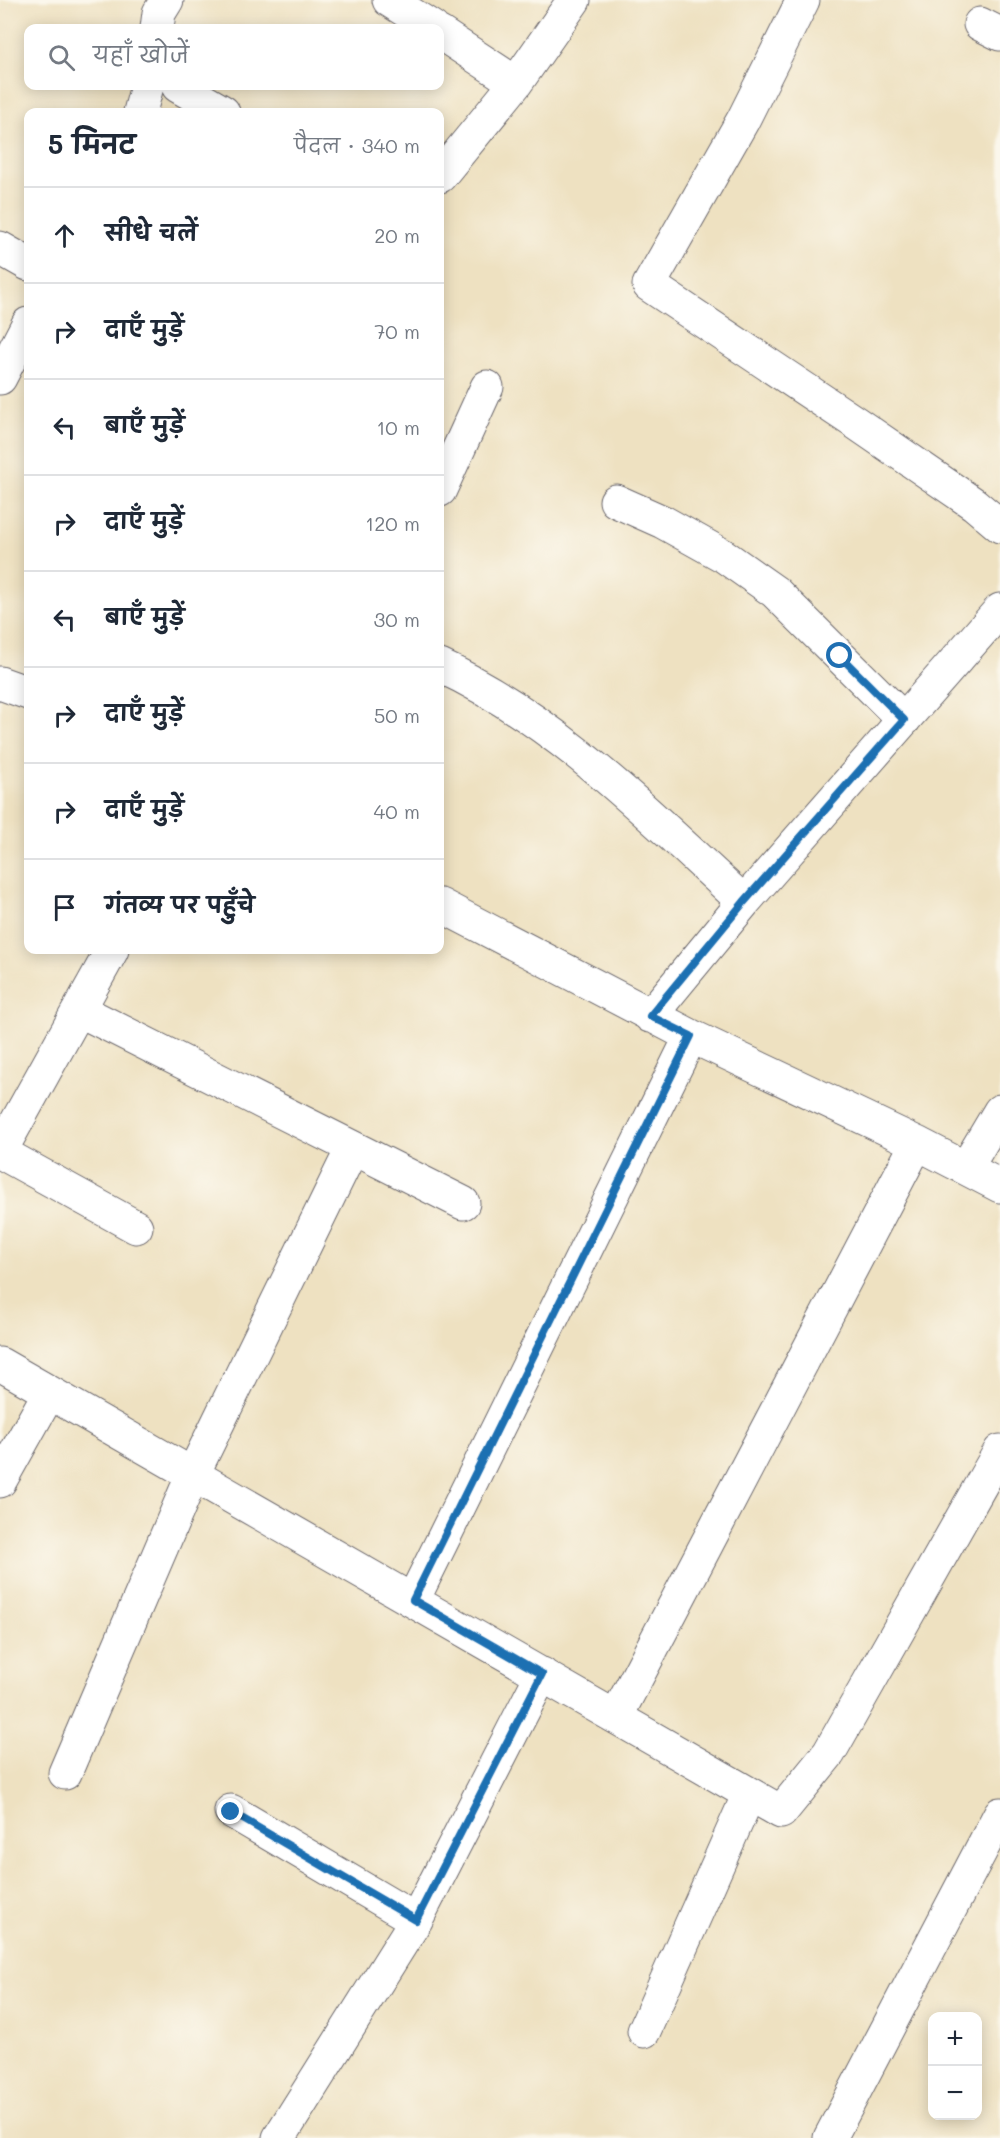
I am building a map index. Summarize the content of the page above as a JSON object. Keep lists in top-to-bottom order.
{
  "page": {
    "search": "यहाँ खोजें",
    "heading": ["5 मिनट", "पैदल · 340 m"],
    "list": [
      ["सीधे चलें", "20 m"],
      ["दाएँ मुड़ें", "70 m"],
      ["बाएँ मुड़ें", "10 m"],
      ["दाएँ मुड़ें", "120 m"],
      ["बाएँ मुड़ें", "30 m"],
      ["दाएँ मुड़ें", "50 m"],
      ["दाएँ मुड़ें", "40 m"],
      "गंतव्य पर पहुँचे"
    ],
    "map_buttons": ["+", "−"]
  }
}
